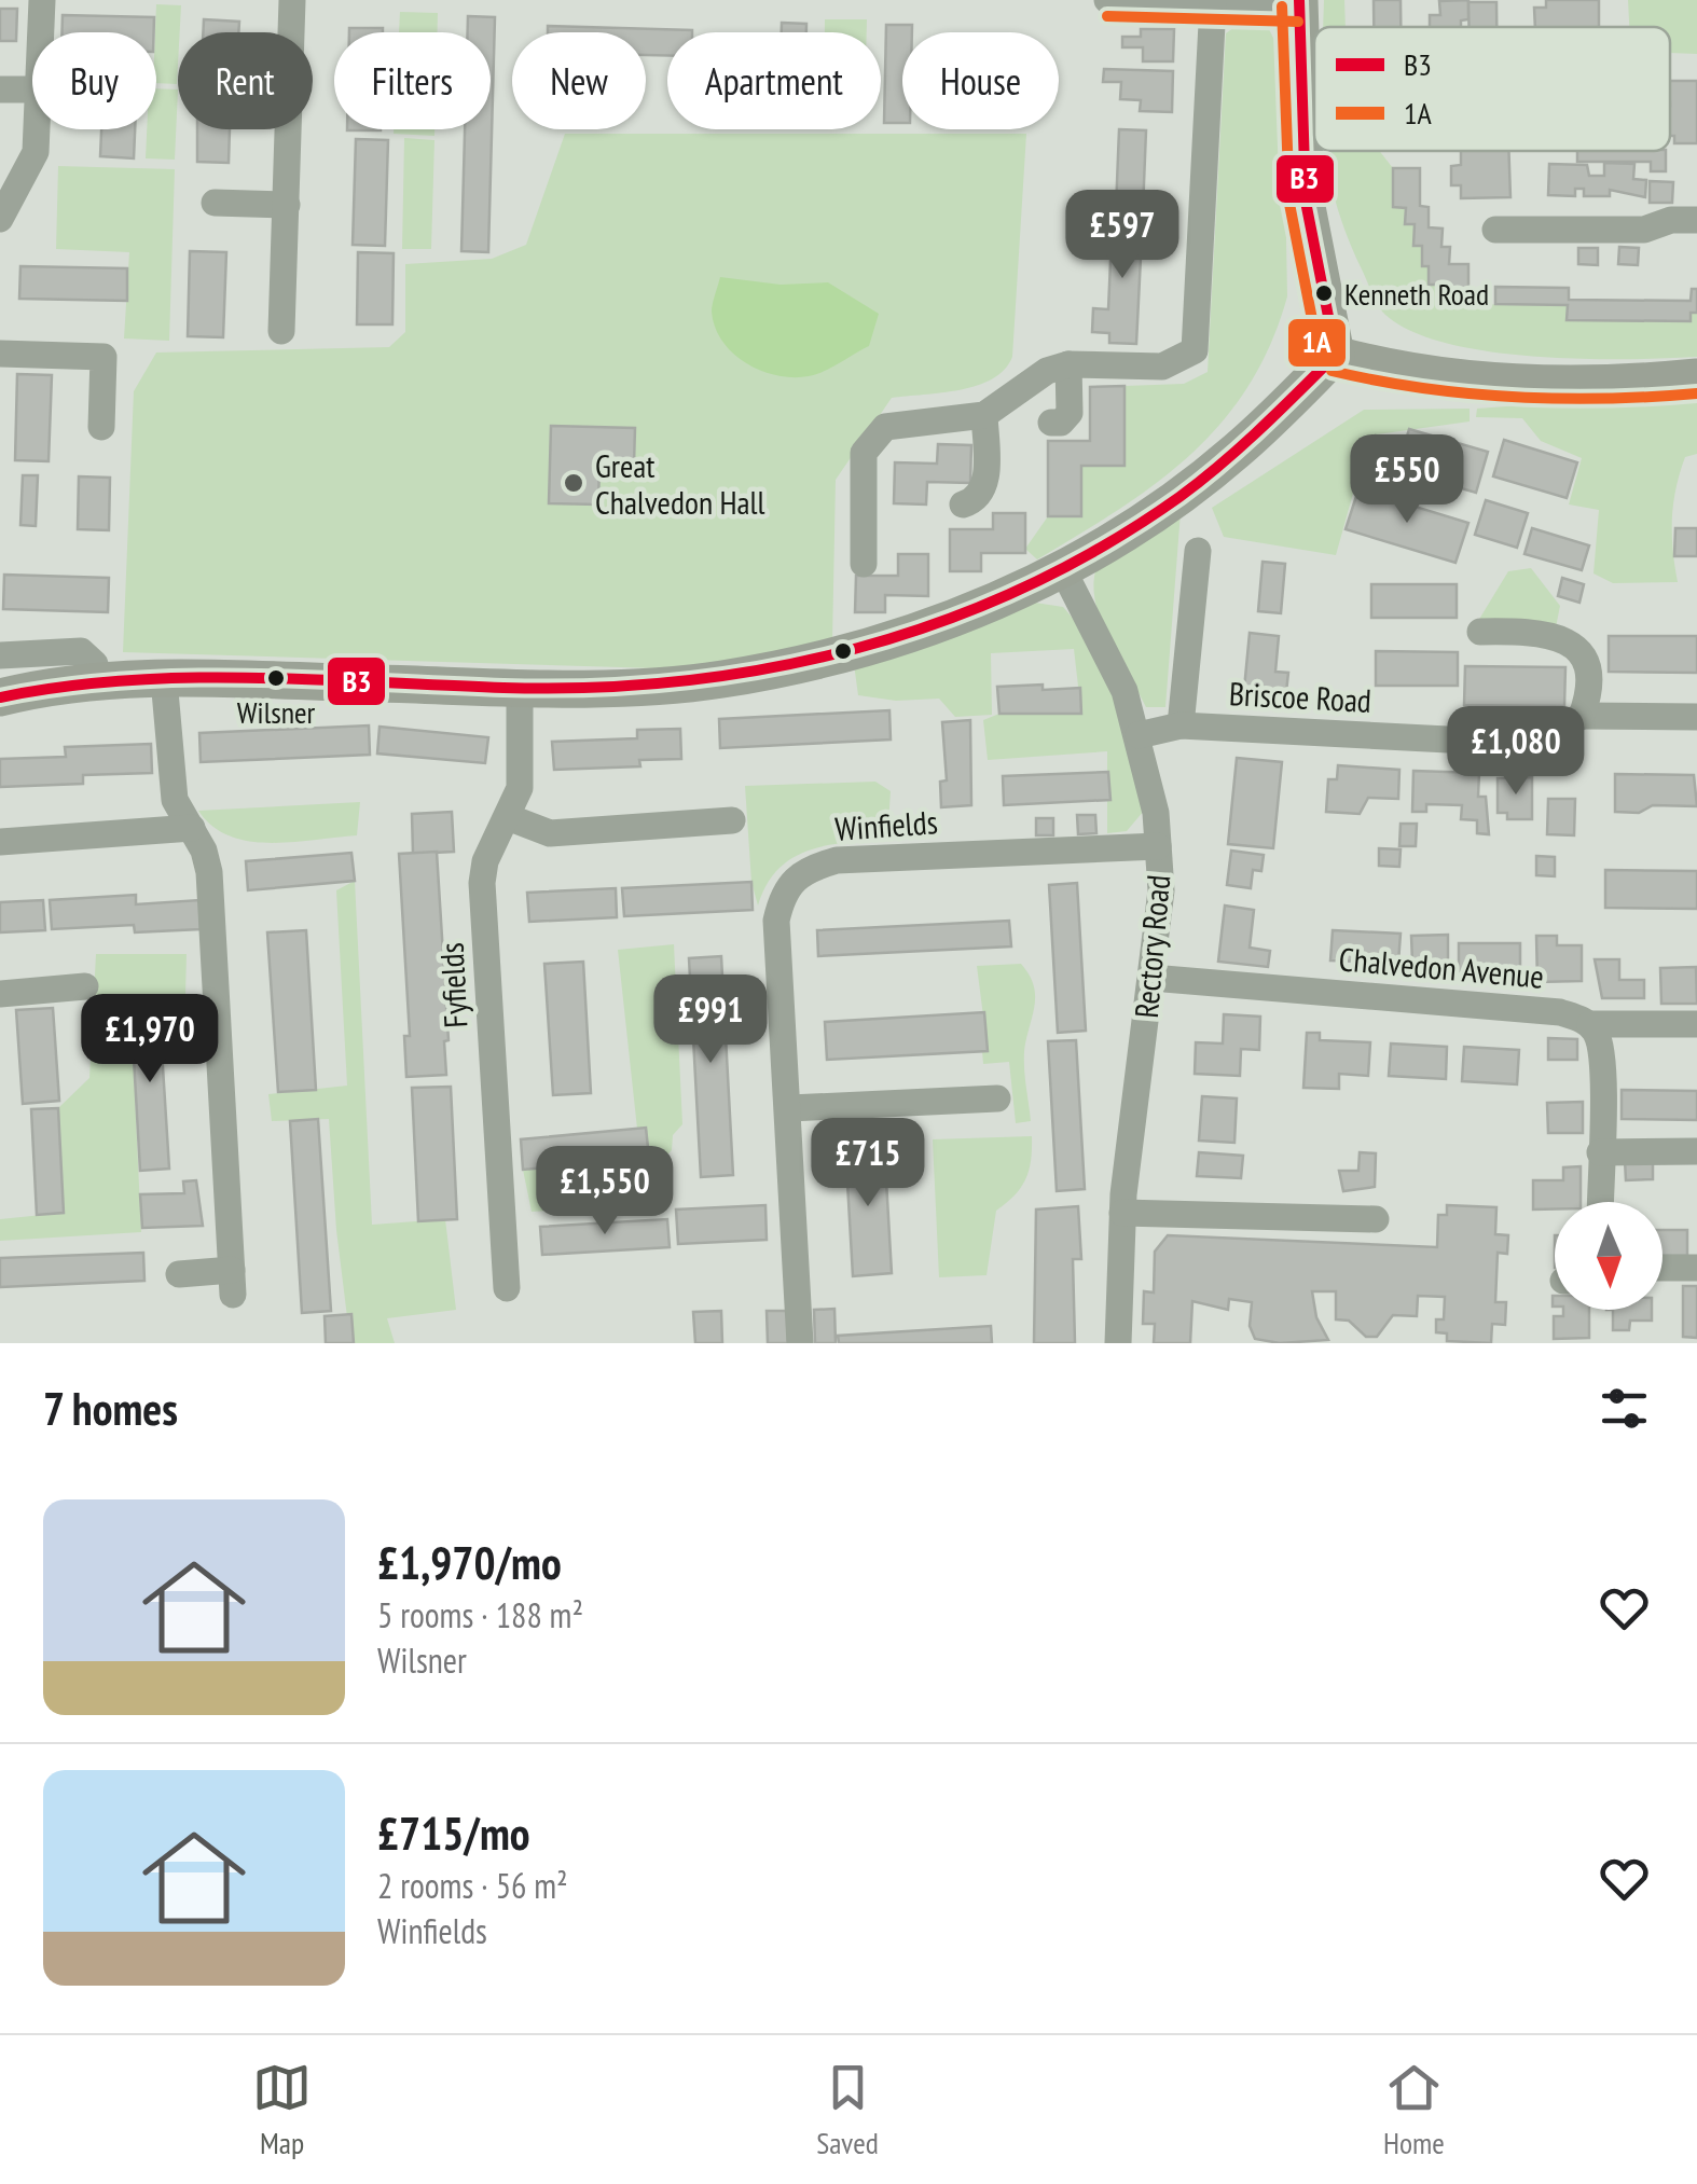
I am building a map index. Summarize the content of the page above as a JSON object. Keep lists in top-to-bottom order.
{
  "streets": {
    "street": [
      "Briscoe Road",
      "Winfields",
      "Rectory Road",
      "Chalvedon Avenue",
      "Fyfields"
    ]
  },
  "crossings": [
    ["Briscoe Road", "Rectory Road"],
    ["Winfields", "Rectory Road"],
    ["Rectory Road", "Chalvedon Avenue"]
  ],
  "places": ["Kenneth Road", "Great Chalvedon Hall", "Wilsner"],
  "lines": ["transit line B3", "transit line 1A"],
  "legend": ["B3", "1A"],
  "north": "bottom",
  "page": {
    "chip": [
      "Buy",
      "Rent",
      "Filters",
      "New",
      "Apartment",
      "House"
    ],
    "price": [
      "£597",
      "£550",
      "£1,080",
      "£991",
      "£1,970",
      "£715",
      "£1,550"
    ],
    "heading": "7 homes",
    "list": [
      {
        "name": "£1,970/mo",
        "note": "5 rooms · 188 m² · Wilsner"
      },
      {
        "name": "£715/mo",
        "note": "2 rooms · 56 m² · Winfields"
      }
    ],
    "tabs": ["Map", "Saved", "Home"]
  }
}
